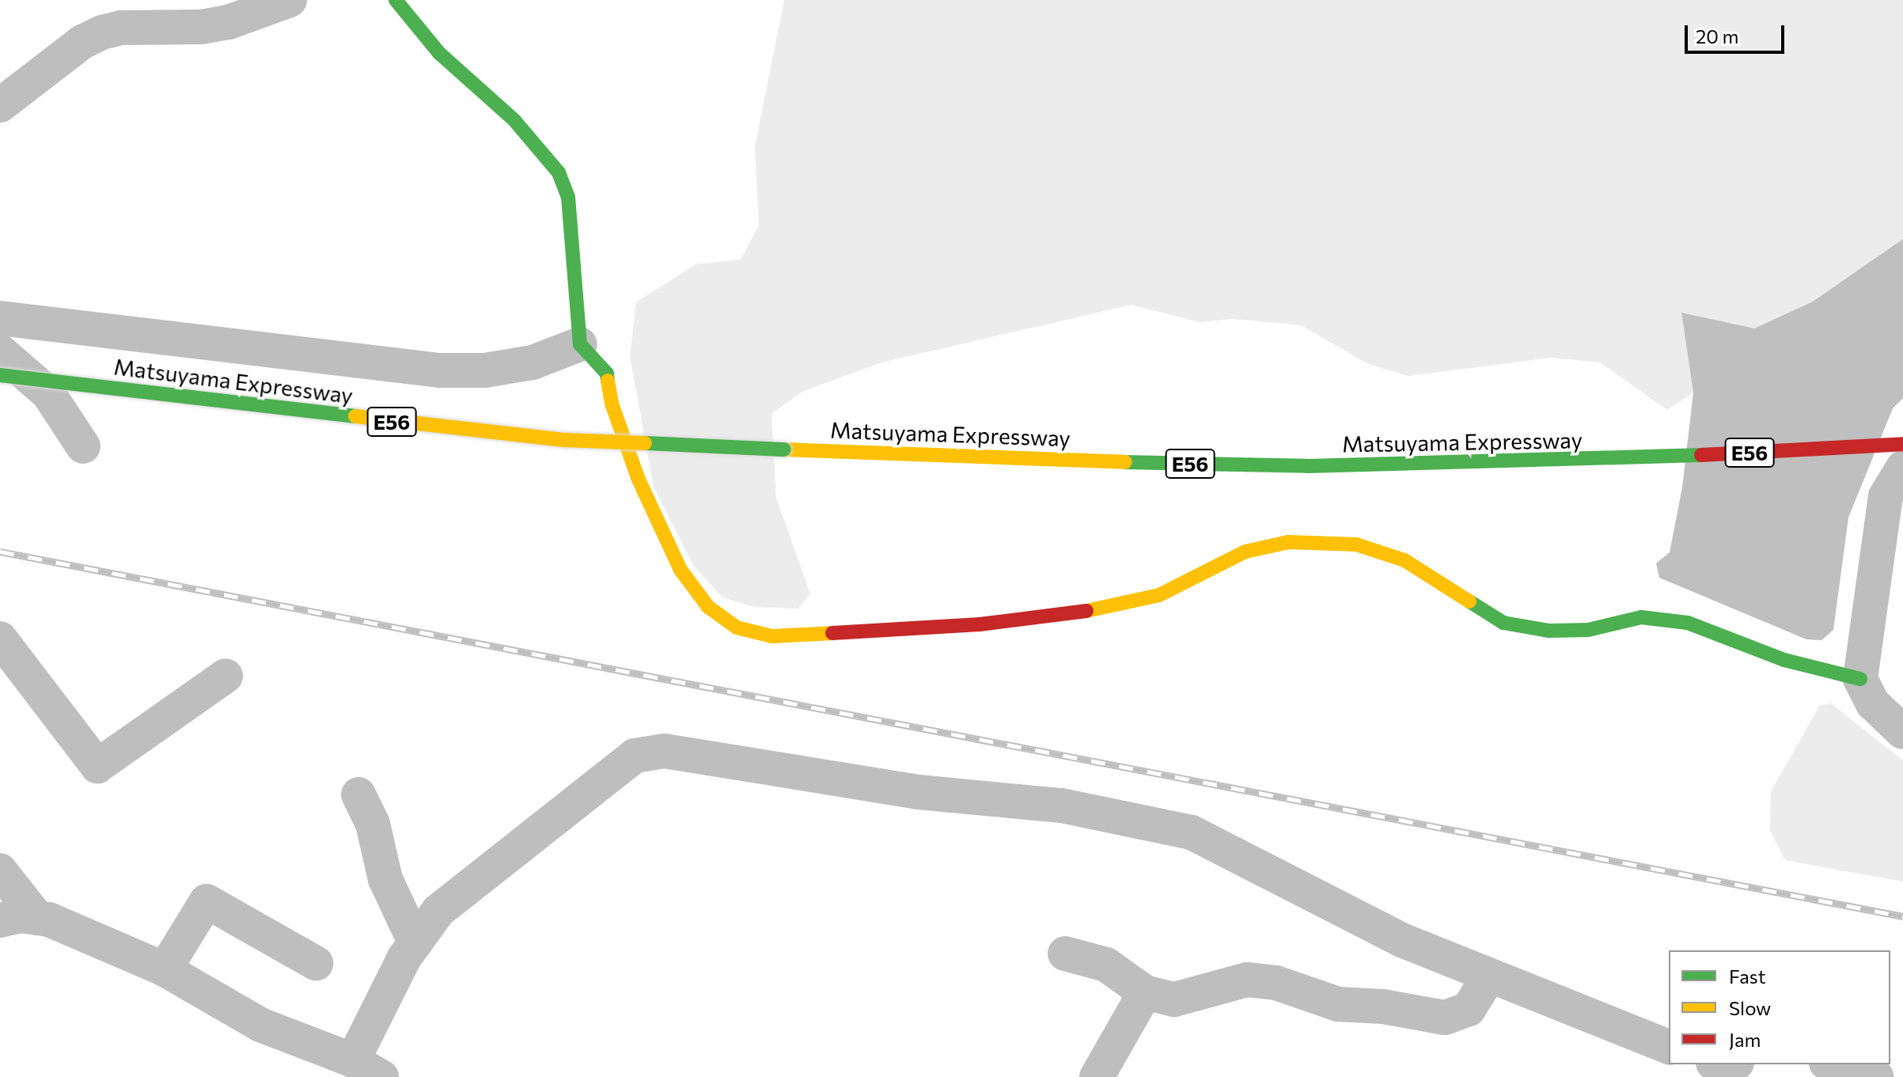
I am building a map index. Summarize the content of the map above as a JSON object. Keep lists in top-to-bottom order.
{
  "streets": {
    "main road": ["Matsuyama Expressway", "E56"]
  },
  "legend": ["Fast", "Slow", "Jam"],
  "scale_bar": "20 m"
}
